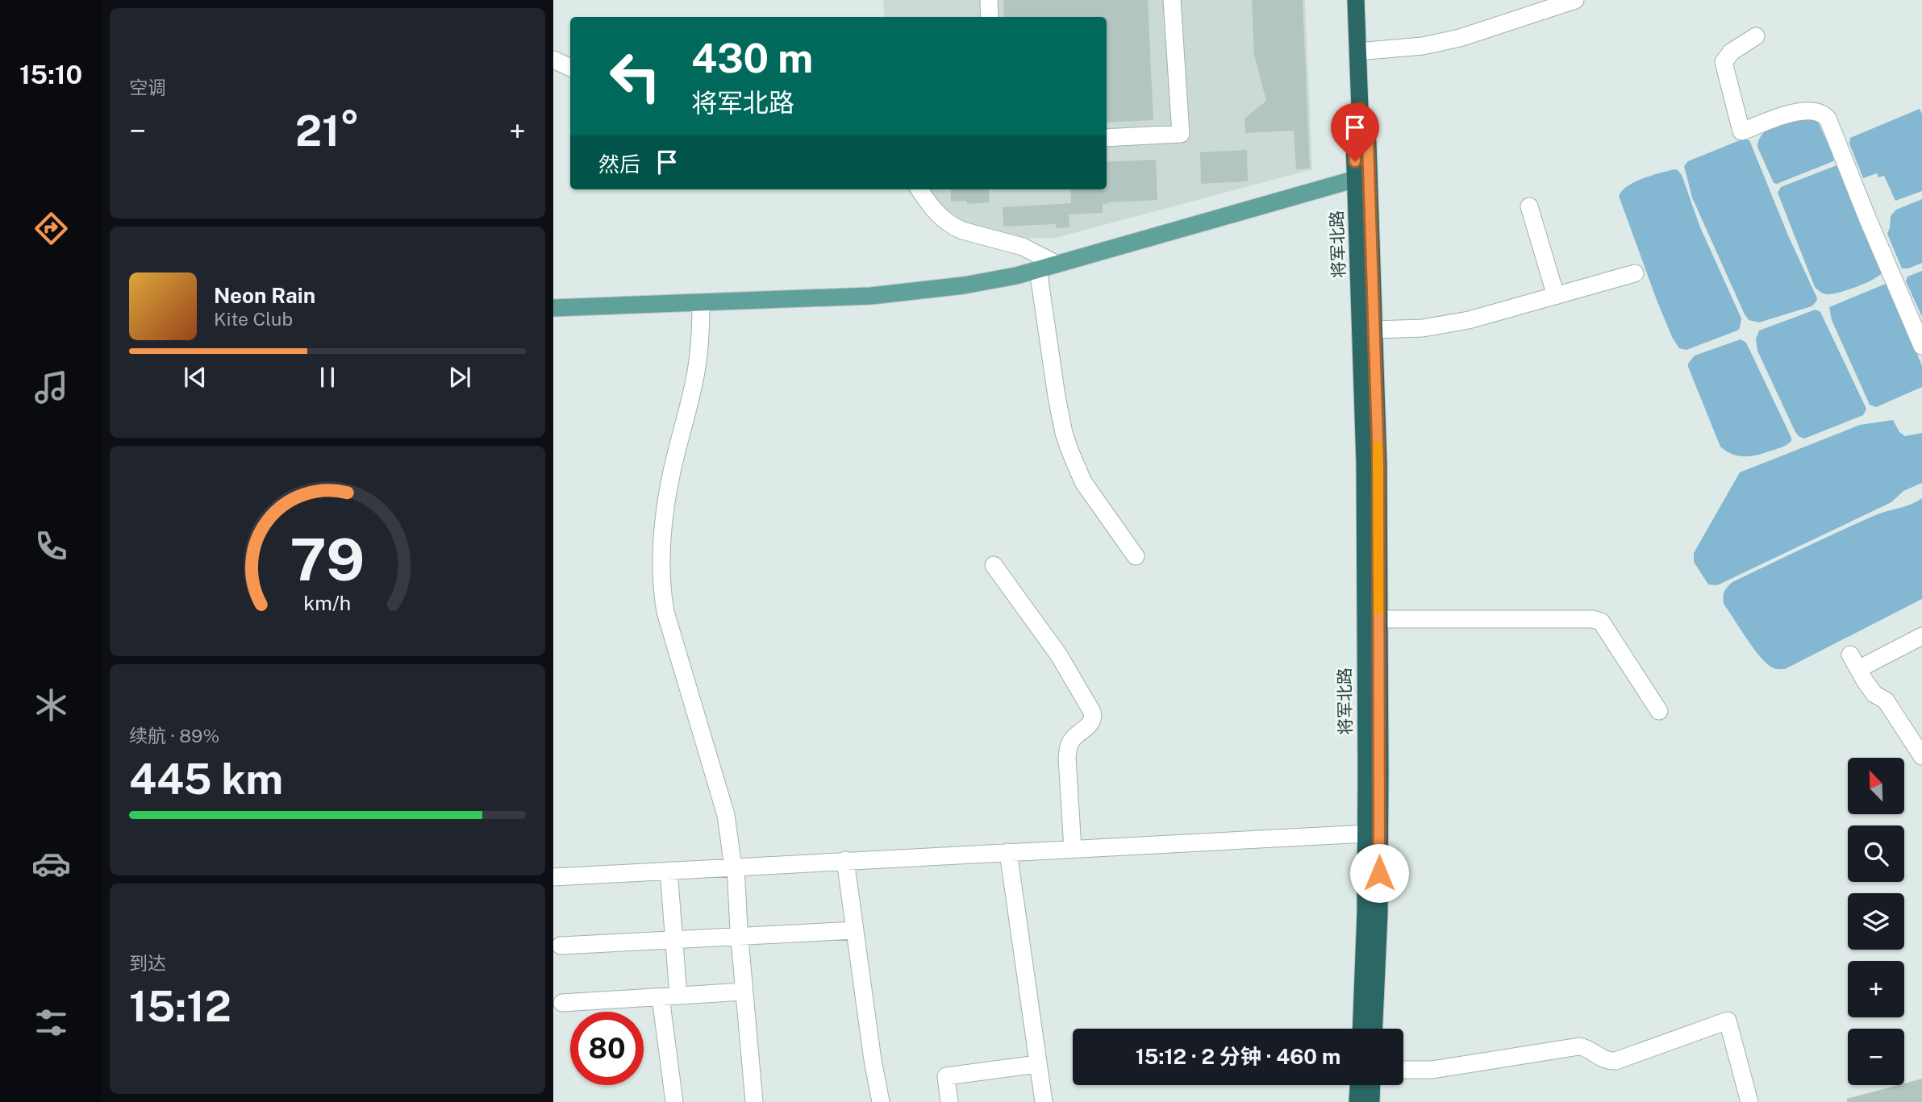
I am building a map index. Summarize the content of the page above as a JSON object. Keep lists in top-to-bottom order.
{
  "streets": {
    "highway": ["将军北路"]
  },
  "north": "top left",
  "page": {
    "tabs": "15:10",
    "tile": [
      "空调",
      ["续航 · 89%", "445 km"],
      ["到达", "15:12"]
    ],
    "turn": ["430 m", "将军北路"],
    "heat": ["−", "21°", "+"],
    "then": "然后",
    "song": ["Neon Rain", "Kite Club"],
    "map_buttons": ["+", "−"],
    "limit": "80",
    "trip": "15:12 · 2 分钟 · 460 m",
    "gauge": ["79", "km/h"]
  }
}
